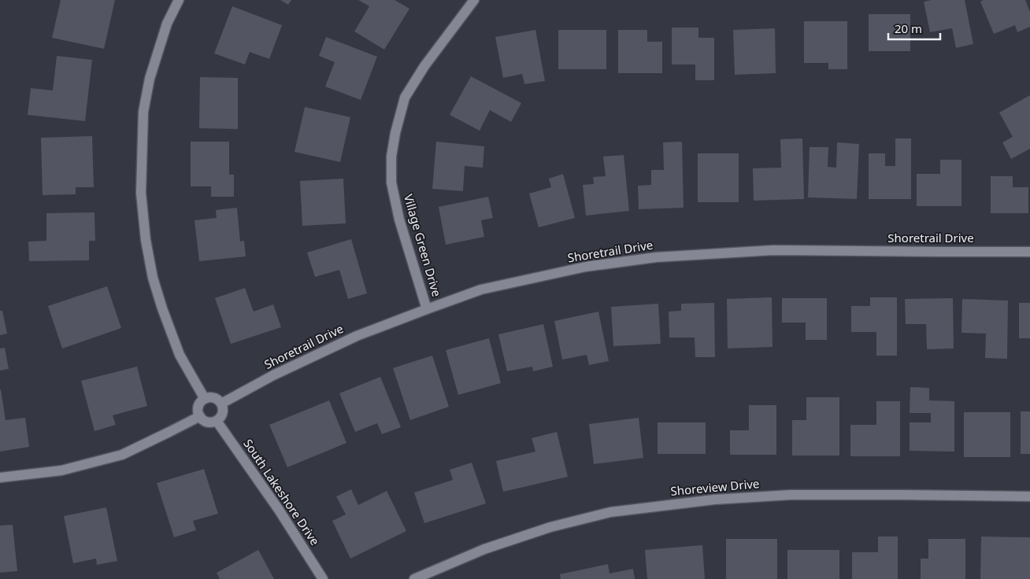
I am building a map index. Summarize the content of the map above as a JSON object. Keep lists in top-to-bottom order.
{
  "streets": {
    "street": [
      "Shoretrail Drive",
      "Village Green Drive",
      "Shoreview Drive",
      "South Lakeshore Drive"
    ]
  },
  "crossings": [
    ["Shoretrail Drive", "Village Green Drive"],
    ["Shoretrail Drive", "South Lakeshore Drive"]
  ],
  "scale_bar": "20 m"
}
